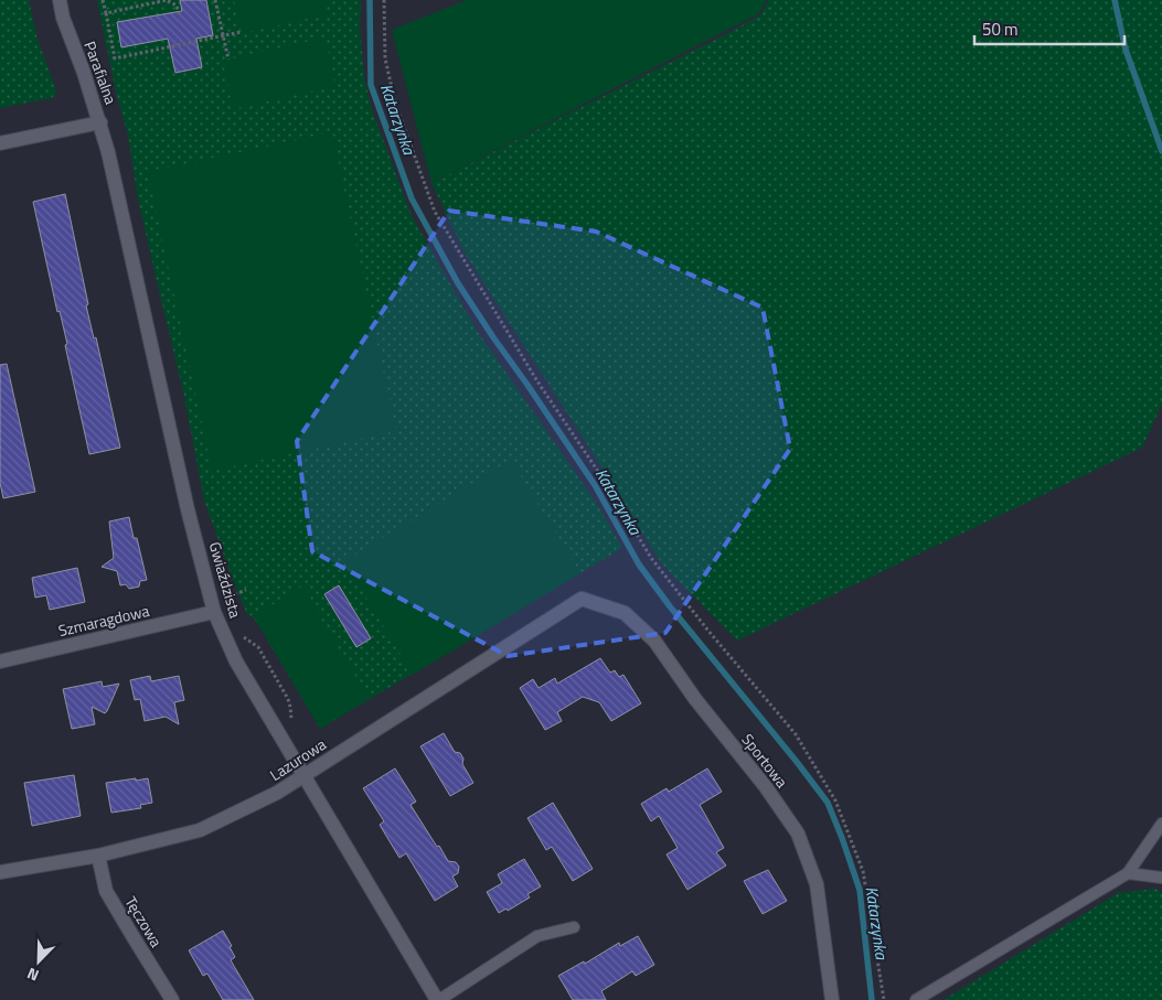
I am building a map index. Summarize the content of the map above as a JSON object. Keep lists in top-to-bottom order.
{
  "streets": {
    "street": [
      "Parafialna",
      "Gwiaździsta",
      "Szmaragdowa",
      "Lazurowa",
      "Sportowa",
      "Tęczowa"
    ]
  },
  "crossings": [
    ["Parafialna", "Gwiaździsta"],
    ["Gwiaździsta", "Szmaragdowa"],
    ["Gwiaździsta", "Lazurowa"],
    ["Lazurowa", "Sportowa"],
    ["Lazurowa", "Tęczowa"]
  ],
  "water": ["Katarzynka"],
  "scale_bar": "50 m",
  "north": "bottom left"
}
